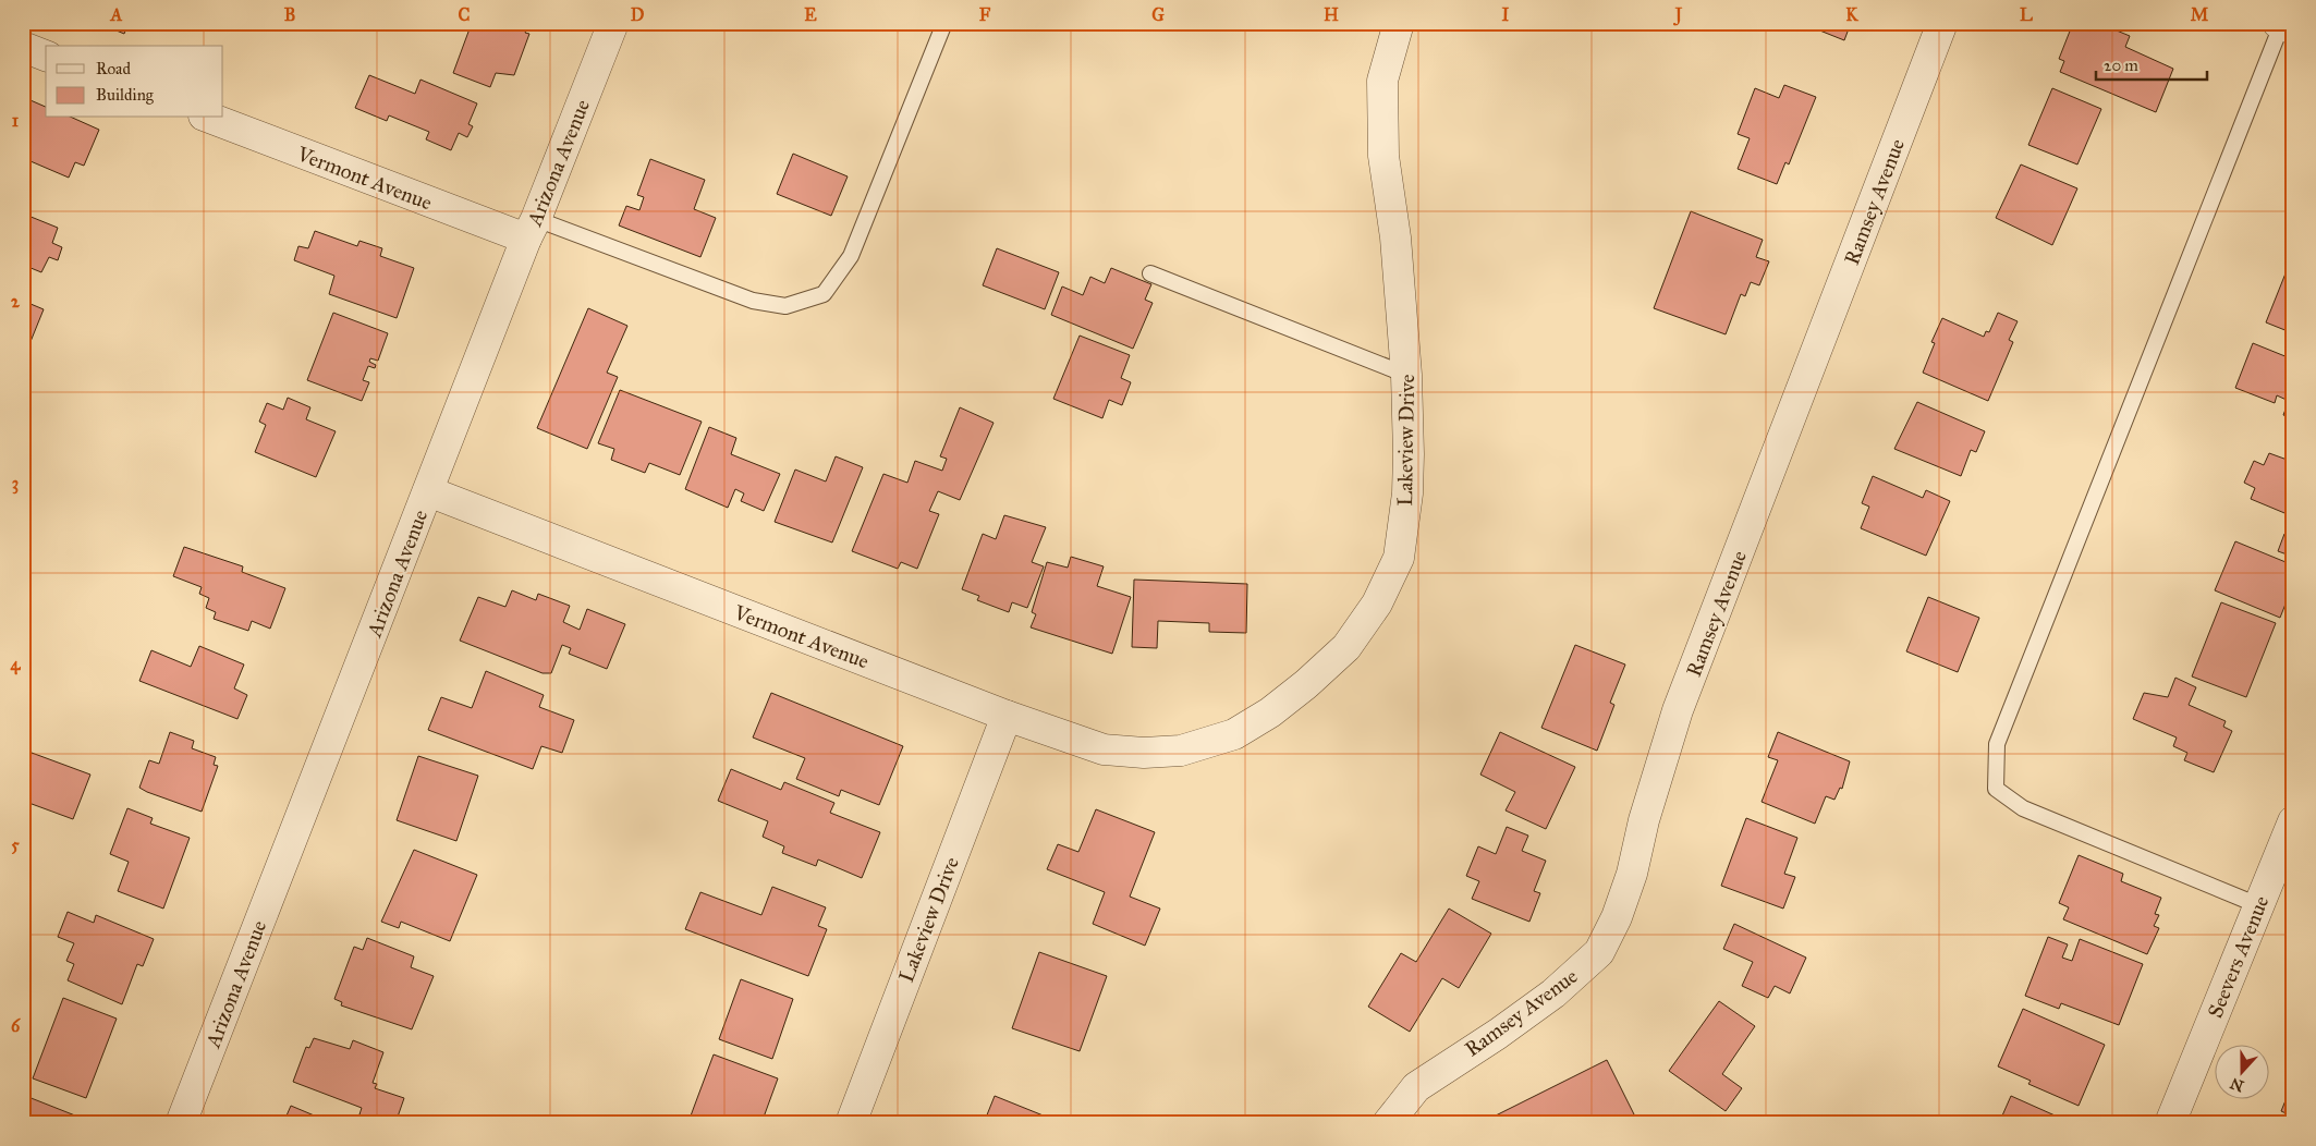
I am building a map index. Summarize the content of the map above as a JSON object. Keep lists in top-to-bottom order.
{
  "streets": {
    "street": [
      "Arizona Avenue",
      "Vermont Avenue",
      "Ramsey Avenue",
      "Lakeview Drive",
      "Seevers Avenue"
    ]
  },
  "crossings": [
    ["Arizona Avenue", "Vermont Avenue"],
    ["Vermont Avenue", "Lakeview Drive"]
  ],
  "legend": ["Road", "Building"],
  "scale_bar": "20 m",
  "north": "bottom",
  "grid": {
    "columns": [
      "A",
      "B",
      "C",
      "D",
      "E",
      "F",
      "G",
      "H",
      "I",
      "J",
      "K",
      "L",
      "M"
    ],
    "rows": [
      "1",
      "2",
      "3",
      "4",
      "5",
      "6"
    ]
  }
}
